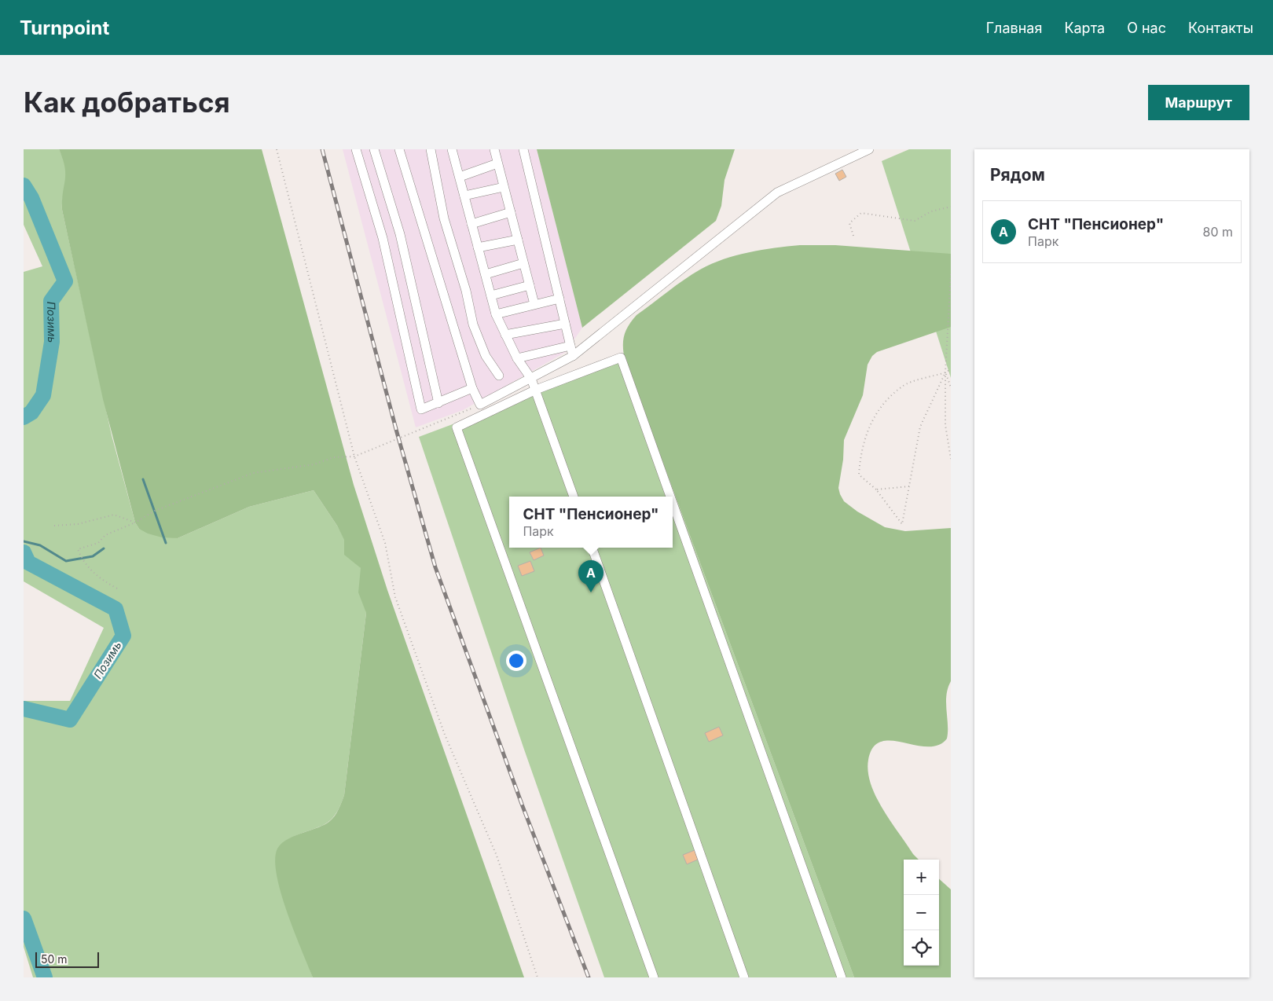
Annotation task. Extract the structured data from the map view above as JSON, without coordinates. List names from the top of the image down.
{
  "water": ["Позимь"],
  "scale_bar": "50 m",
  "page": {
    "header": "Turnpoint",
    "nav": [
      "Главная",
      "Карта",
      "О нас",
      "Контакты"
    ],
    "buttons": "Маршрут",
    "title": "Как добраться",
    "heading": "Рядом",
    "list": [
      {
        "mark": "A",
        "name": "СНТ \"Пенсионер\"",
        "note": "Парк",
        "value": "80 m"
      }
    ],
    "popup": ["СНТ \"Пенсионер\"", "Парк"],
    "pins": "A",
    "map_buttons": ["+", "−"],
    "scale": "50 m"
  }
}
